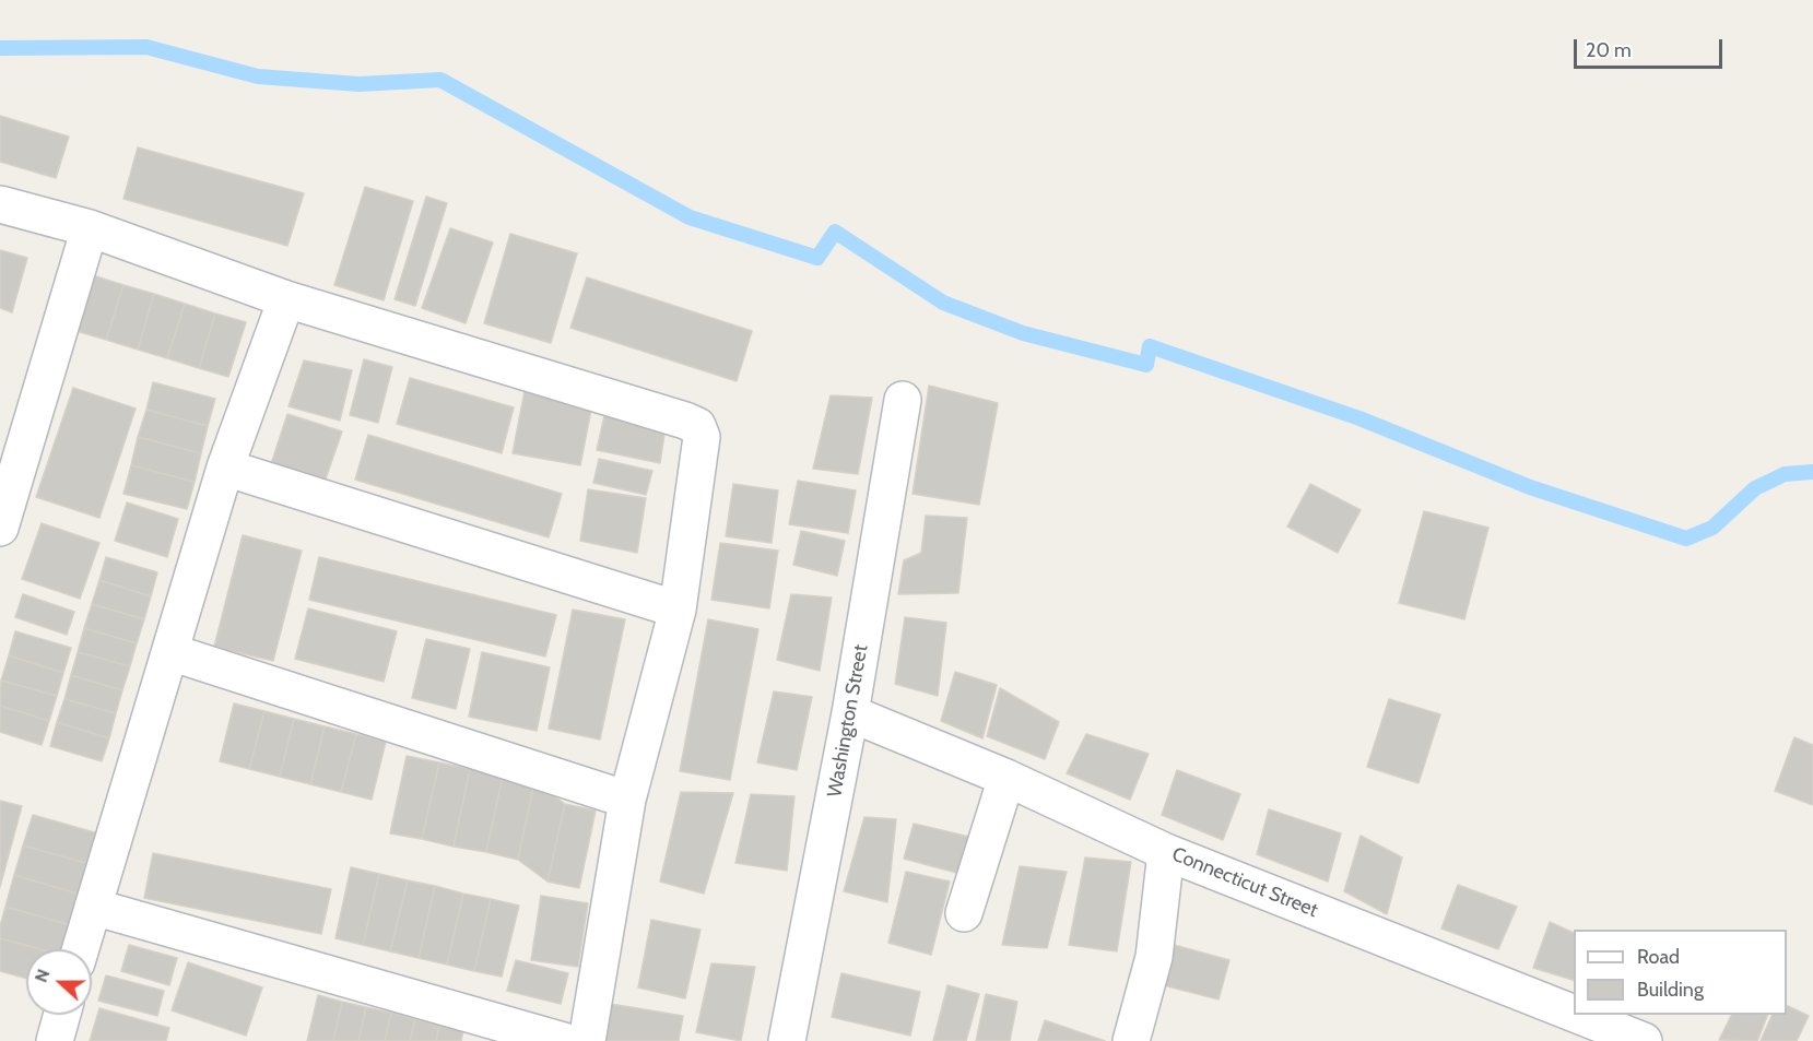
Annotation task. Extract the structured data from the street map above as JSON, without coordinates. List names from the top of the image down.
{
  "streets": {
    "street": ["Washington Street", "Connecticut Street"]
  },
  "crossings": [
    ["Washington Street", "Connecticut Street"]
  ],
  "legend": ["Road", "Building"],
  "scale_bar": "20 m",
  "north": "left"
}
